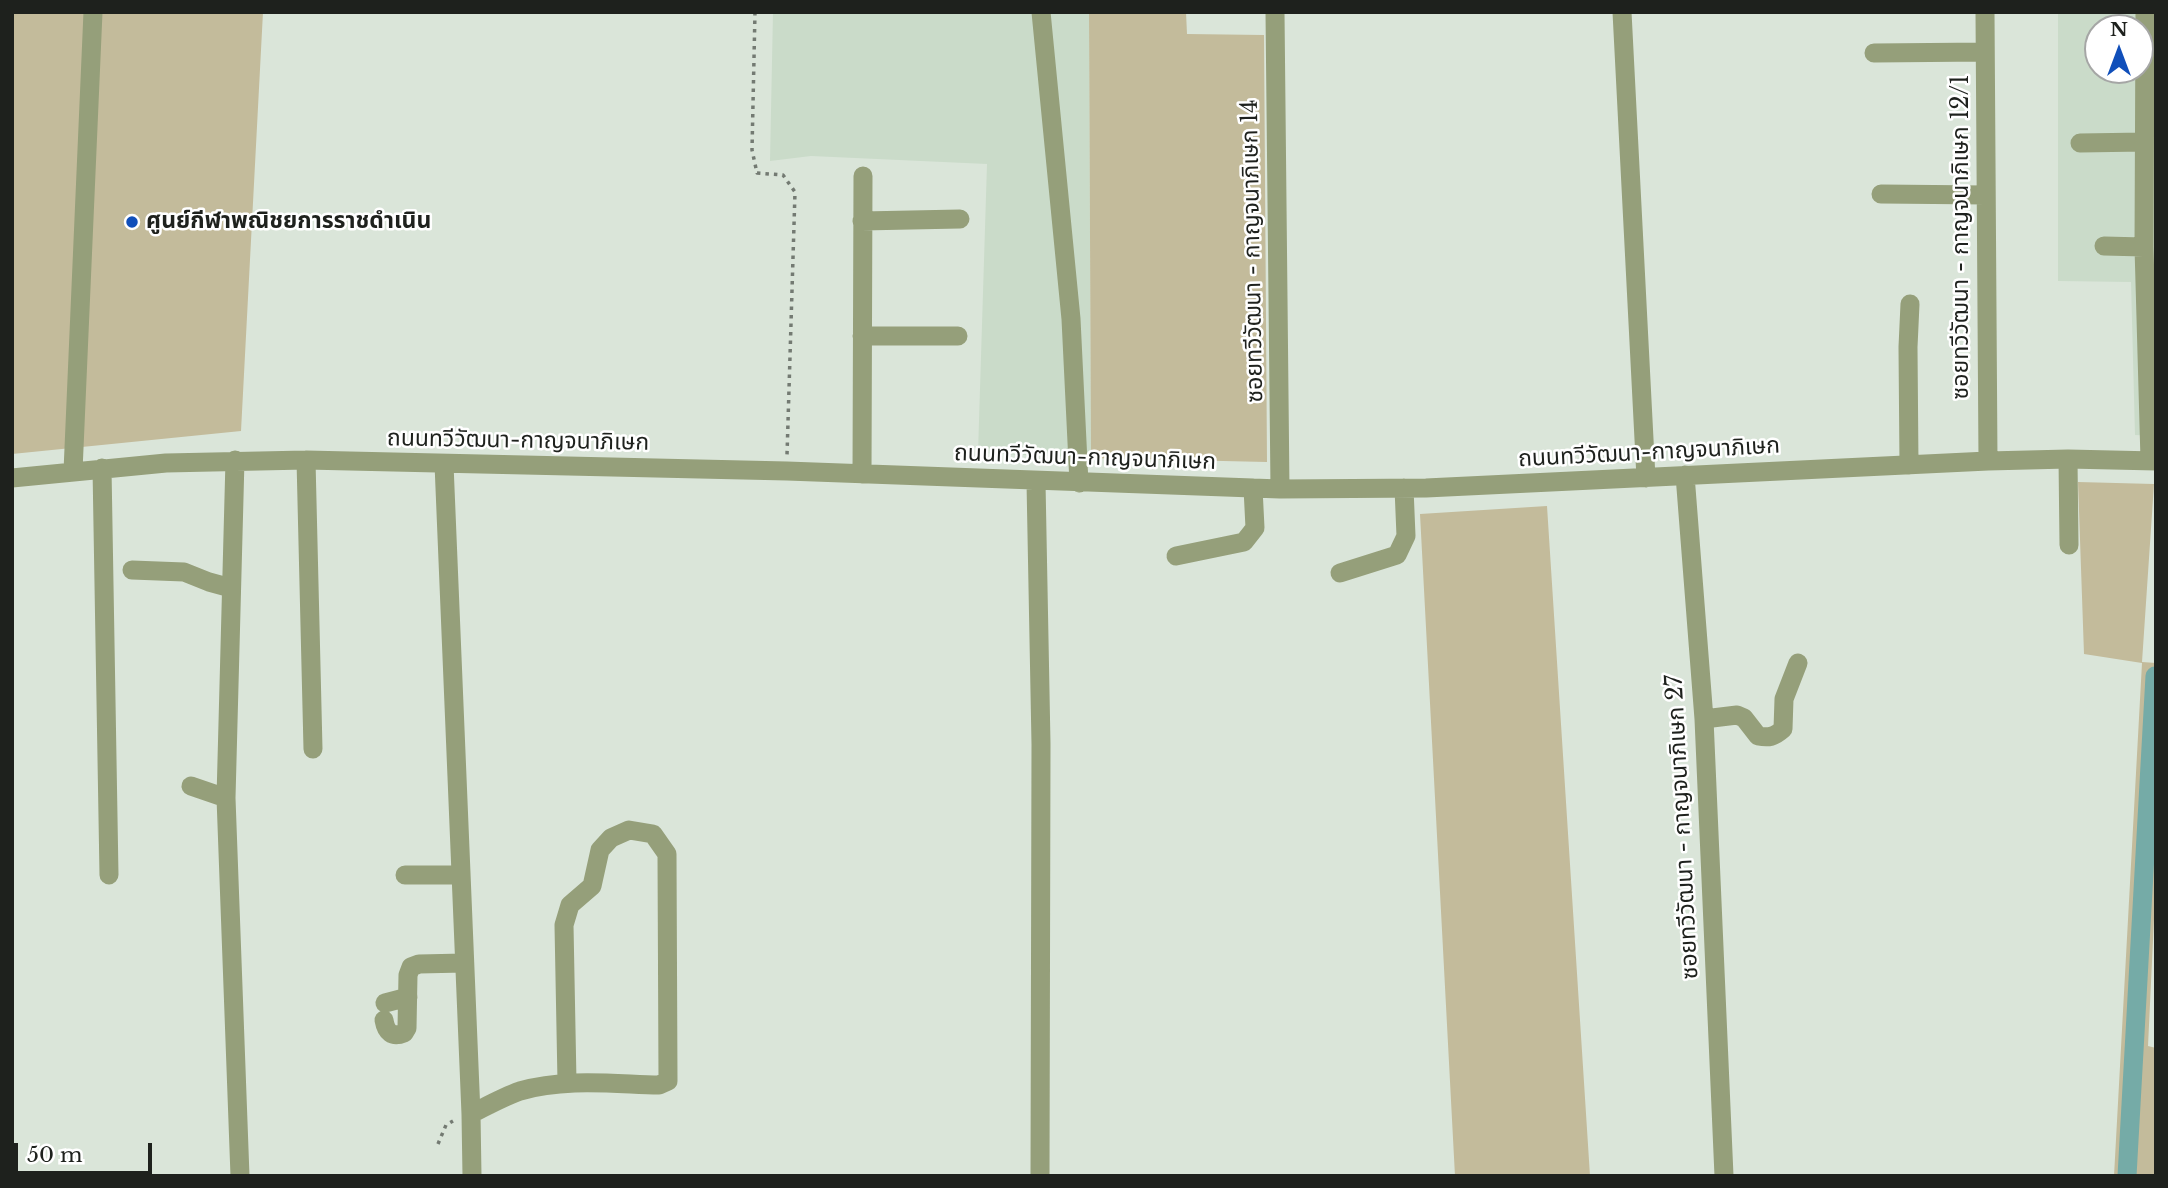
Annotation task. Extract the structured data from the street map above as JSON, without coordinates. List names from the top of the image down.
{
  "streets": {
    "street": [
      "ซอยทวีวัฒนา - กาญจนาภิเษก 12/1",
      "ซอยทวีวัฒนา - กาญจนาภิเษก 14",
      "ถนนทวีวัฒนา-กาญจนาภิเษก",
      "ซอยทวีวัฒนา - กาญจนาภิเษก 27"
    ]
  },
  "crossings": [
    ["ซอยทวีวัฒนา - กาญจนาภิเษก 12/1", "ถนนทวีวัฒนา-กาญจนาภิเษก"],
    ["ซอยทวีวัฒนา - กาญจนาภิเษก 14", "ถนนทวีวัฒนา-กาญจนาภิเษก"],
    ["ถนนทวีวัฒนา-กาญจนาภิเษก", "ซอยทวีวัฒนา - กาญจนาภิเษก 27"]
  ],
  "places": ["ศูนย์กีฬาพณิชยการราชดำเนิน"],
  "scale_bar": "50 m",
  "north": "top"
}
